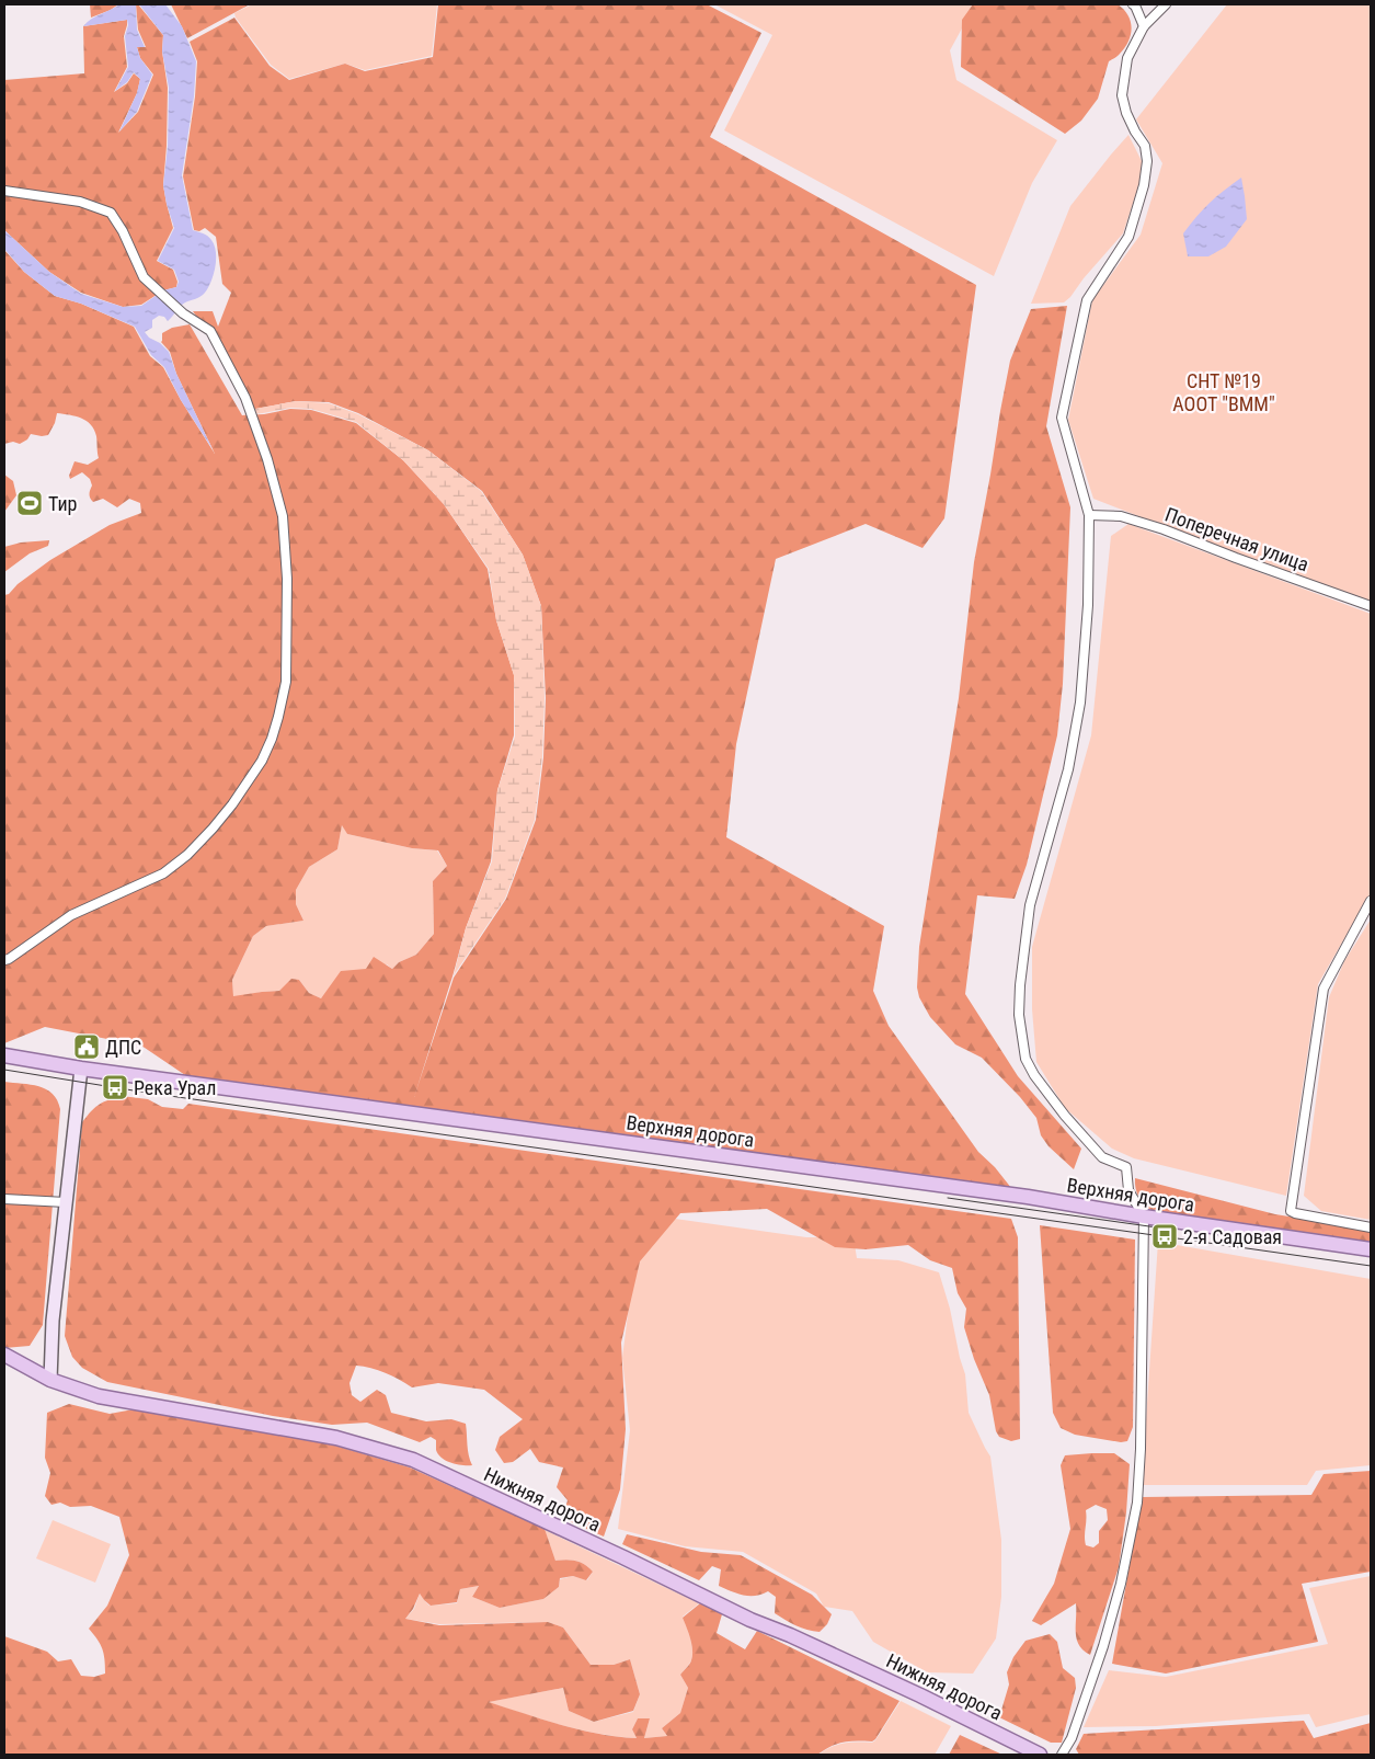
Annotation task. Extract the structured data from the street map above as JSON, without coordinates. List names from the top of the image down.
{
  "streets": {
    "main road": ["Верхняя дорога", "Нижняя дорога"],
    "street": ["Поперечная улица"]
  },
  "parks": ["СНТ №19 АООТ \"ВММ\""],
  "places": {
    "sports": ["Тир"],
    "public building": ["ДПС"],
    "bus stop": ["Река Урал", "2-я Садовая"]
  }
}
